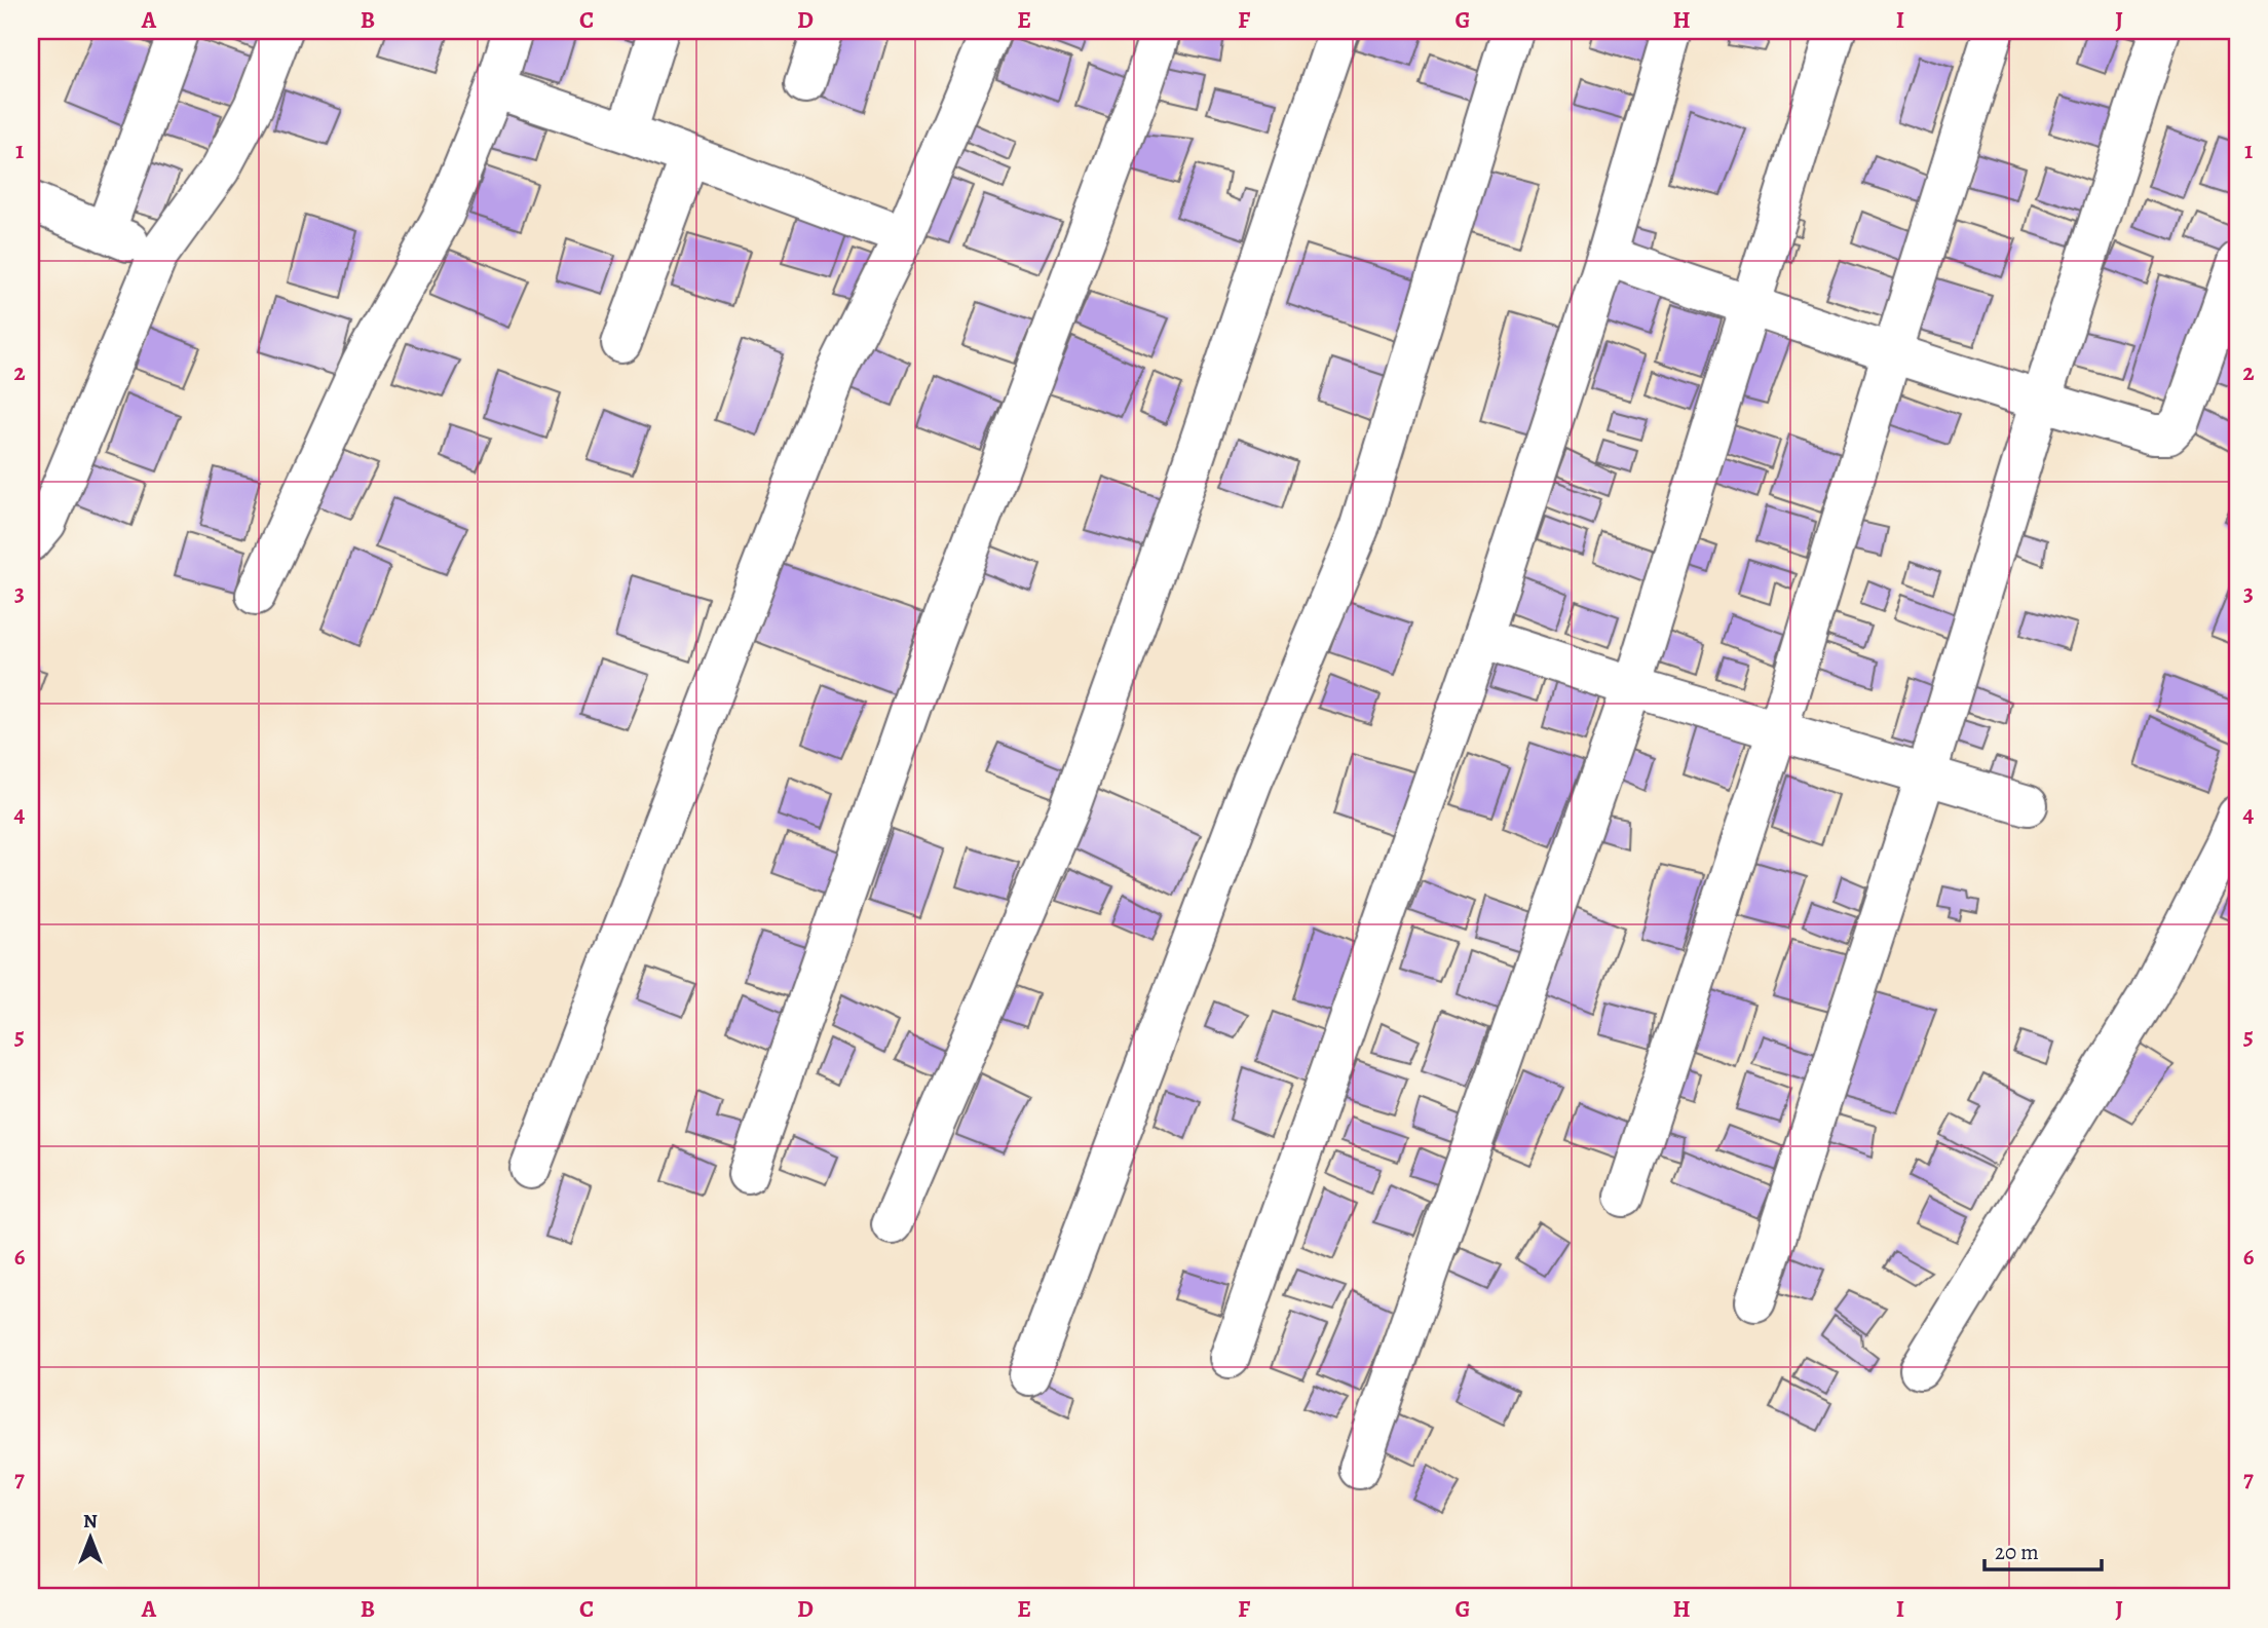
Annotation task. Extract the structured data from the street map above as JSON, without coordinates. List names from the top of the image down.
{
  "scale_bar": "20 m",
  "north": "top",
  "grid": {
    "columns": [
      "A",
      "B",
      "C",
      "D",
      "E",
      "F",
      "G",
      "H",
      "I",
      "J"
    ],
    "rows": [
      "1",
      "2",
      "3",
      "4",
      "5",
      "6",
      "7"
    ]
  }
}
